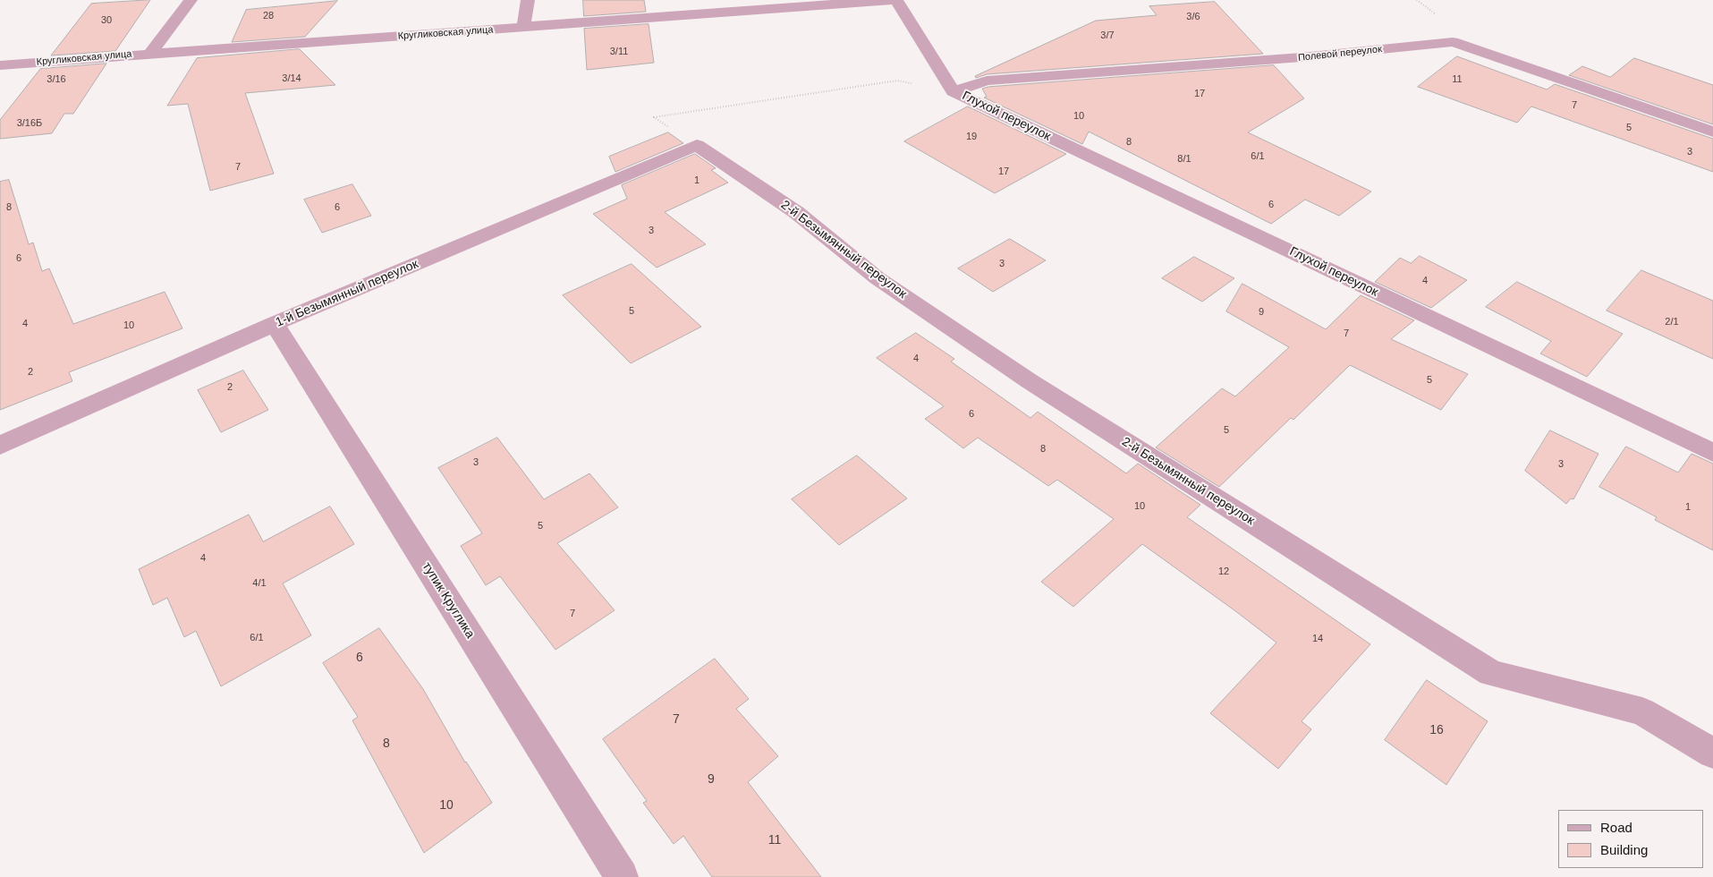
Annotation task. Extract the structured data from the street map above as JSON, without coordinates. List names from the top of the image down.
{
  "streets": {
    "street": [
      "Кругликовская улица",
      "Полевой переулок",
      "Глухой переулок",
      "2-й Безымянный переулок",
      "1-й Безымянный переулок",
      "тупик Круглика"
    ]
  },
  "crossings": [
    ["Полевой переулок", "Глухой переулок"],
    ["2-й Безымянный переулок", "1-й Безымянный переулок"],
    ["1-й Безымянный переулок", "тупик Круглика"]
  ],
  "house_numbers": [
    "28",
    "3/6",
    "30",
    "3/7",
    "3/11",
    "3/14",
    "3/16",
    "11",
    "17",
    "7",
    "10",
    "3/16Б",
    "5",
    "19",
    "8",
    "3",
    "6/1",
    "8/1",
    "7",
    "17",
    "1",
    "6",
    "8",
    "6",
    "3",
    "6",
    "3",
    "4",
    "5",
    "9",
    "2/1",
    "4",
    "10",
    "7",
    "4",
    "2",
    "5",
    "2",
    "6",
    "5",
    "8",
    "3",
    "3",
    "10",
    "1",
    "5",
    "4",
    "12",
    "4/1",
    "7",
    "6/1",
    "14",
    "6",
    "7",
    "16",
    "8",
    "9",
    "10",
    "11"
  ],
  "legend": ["Road", "Building"]
}
